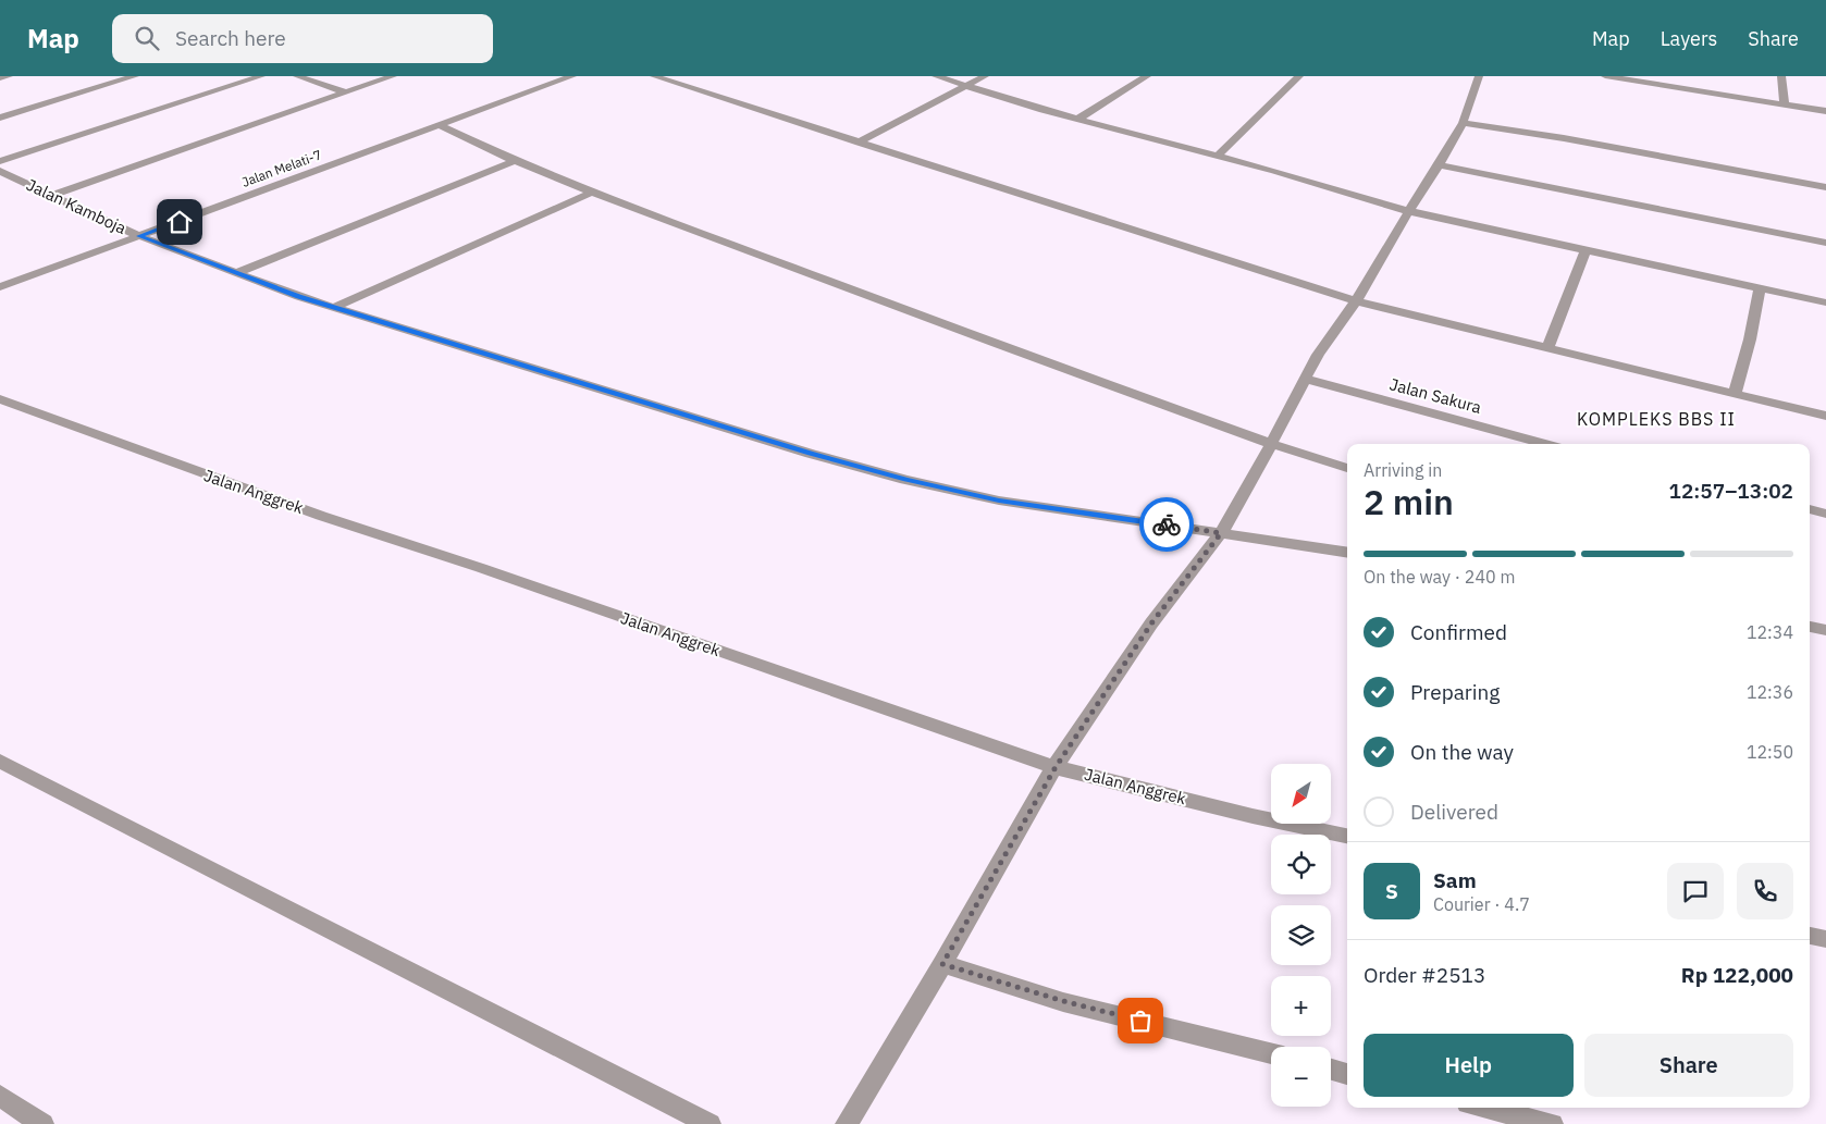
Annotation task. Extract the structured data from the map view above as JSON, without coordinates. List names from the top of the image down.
{
  "streets": {
    "street": [
      "Jalan Melati-7",
      "Jalan Kamboja",
      "Jalan Sakura",
      "Jalan Anggrek"
    ]
  },
  "crossings": [
    ["Jalan Melati-7", "Jalan Kamboja"]
  ],
  "districts": ["KOMPLEKS BBS II"],
  "north": "bottom left",
  "page": {
    "header": "Map",
    "search": "Search here",
    "nav": ["Map", "Layers", "Share"],
    "heading": ["2 min", "Arriving in", "12:57–13:02"],
    "panel": [
      "Sam",
      "Courier · 4.7",
      "Order #2513",
      "Rp 122,000"
    ],
    "bar": "On the way · 240 m",
    "list": [
      ["Confirmed", "12:34"],
      ["Preparing", "12:36"],
      ["On the way", "12:50"],
      "Delivered"
    ],
    "map_buttons": ["+", "−"],
    "round": "S",
    "buttons": ["Help", "Share"]
  }
}
